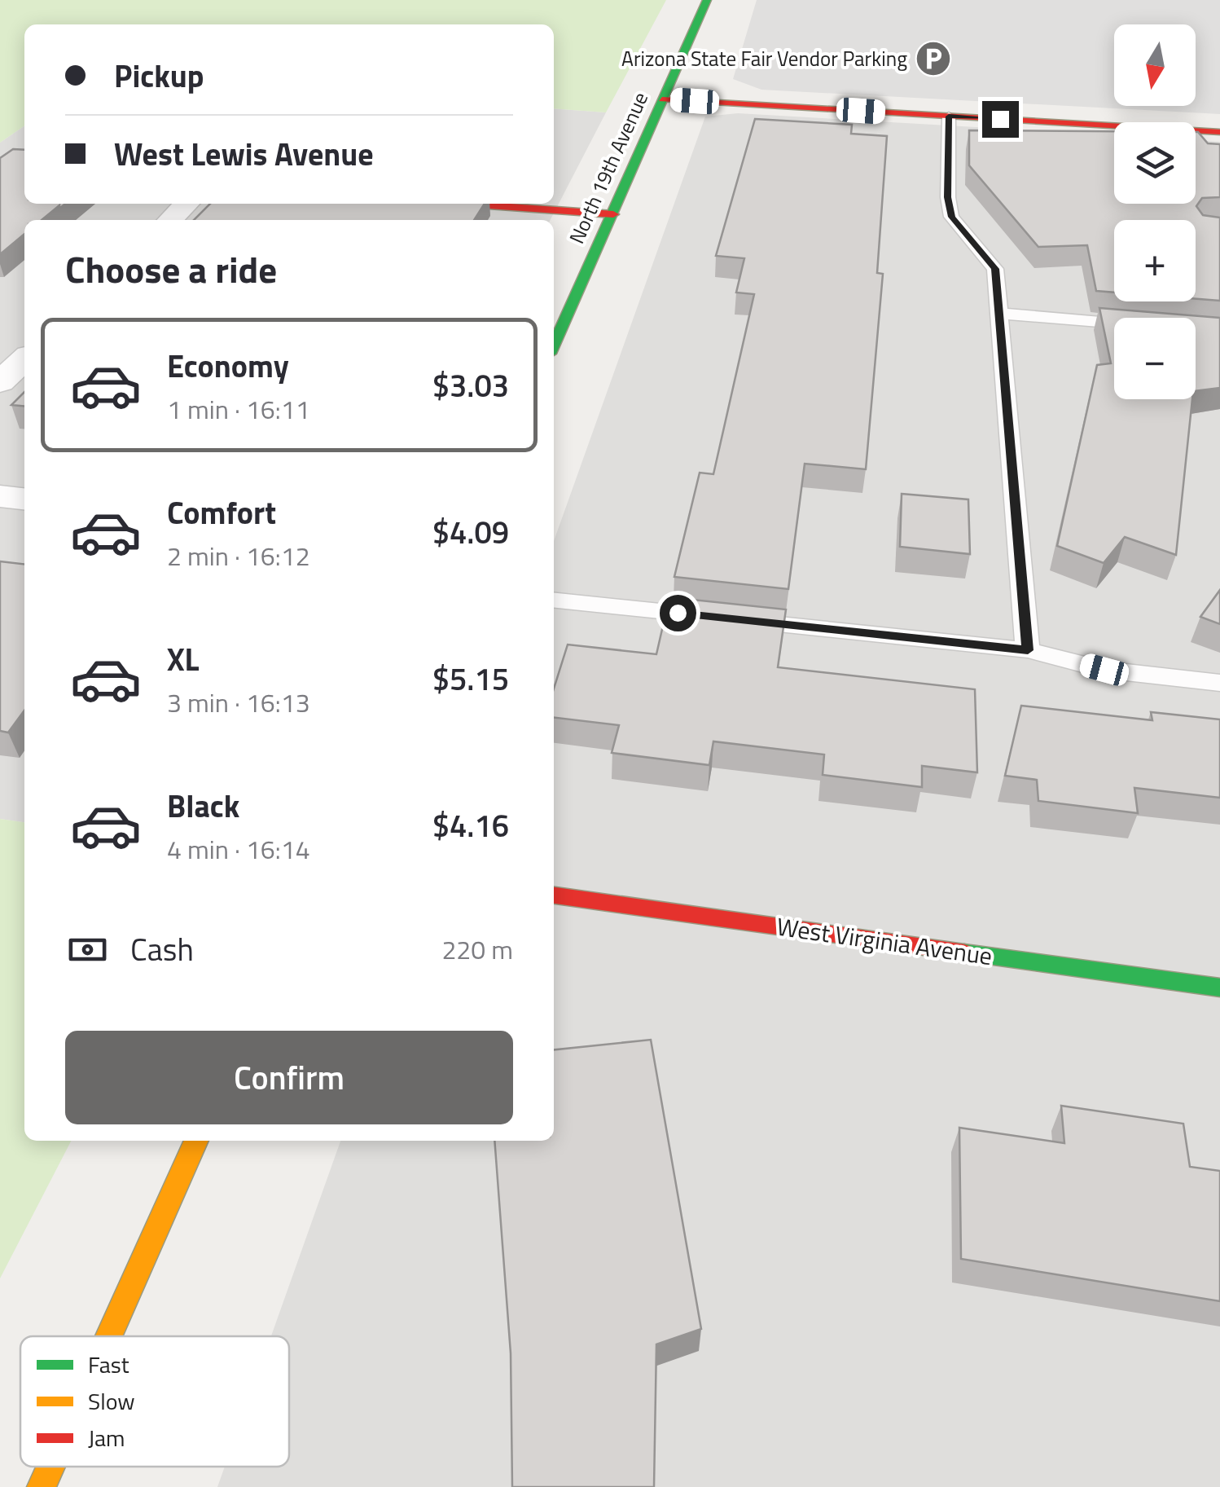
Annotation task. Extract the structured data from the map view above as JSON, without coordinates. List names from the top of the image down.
{
  "streets": {
    "main road": ["North 19th Avenue", "West Virginia Avenue"]
  },
  "places": {
    "parking": ["Arizona State Fair Vendor Parking"]
  },
  "legend": ["Fast", "Slow", "Jam"],
  "north": "bottom",
  "page": {
    "map_buttons": ["+", "−"],
    "banner": ["Pickup", "West Lewis Avenue"],
    "heading": "Choose a ride",
    "list": [
      {
        "name": "Economy",
        "note": "1 min · 16:11",
        "value": "$3.03"
      },
      {
        "name": "Comfort",
        "note": "2 min · 16:12",
        "value": "$4.09"
      },
      {
        "name": "XL",
        "note": "3 min · 16:13",
        "value": "$5.15"
      },
      {
        "name": "Black",
        "note": "4 min · 16:14",
        "value": "$4.16"
      }
    ],
    "pay": ["Cash", "220 m"],
    "buttons": "Confirm"
  }
}
